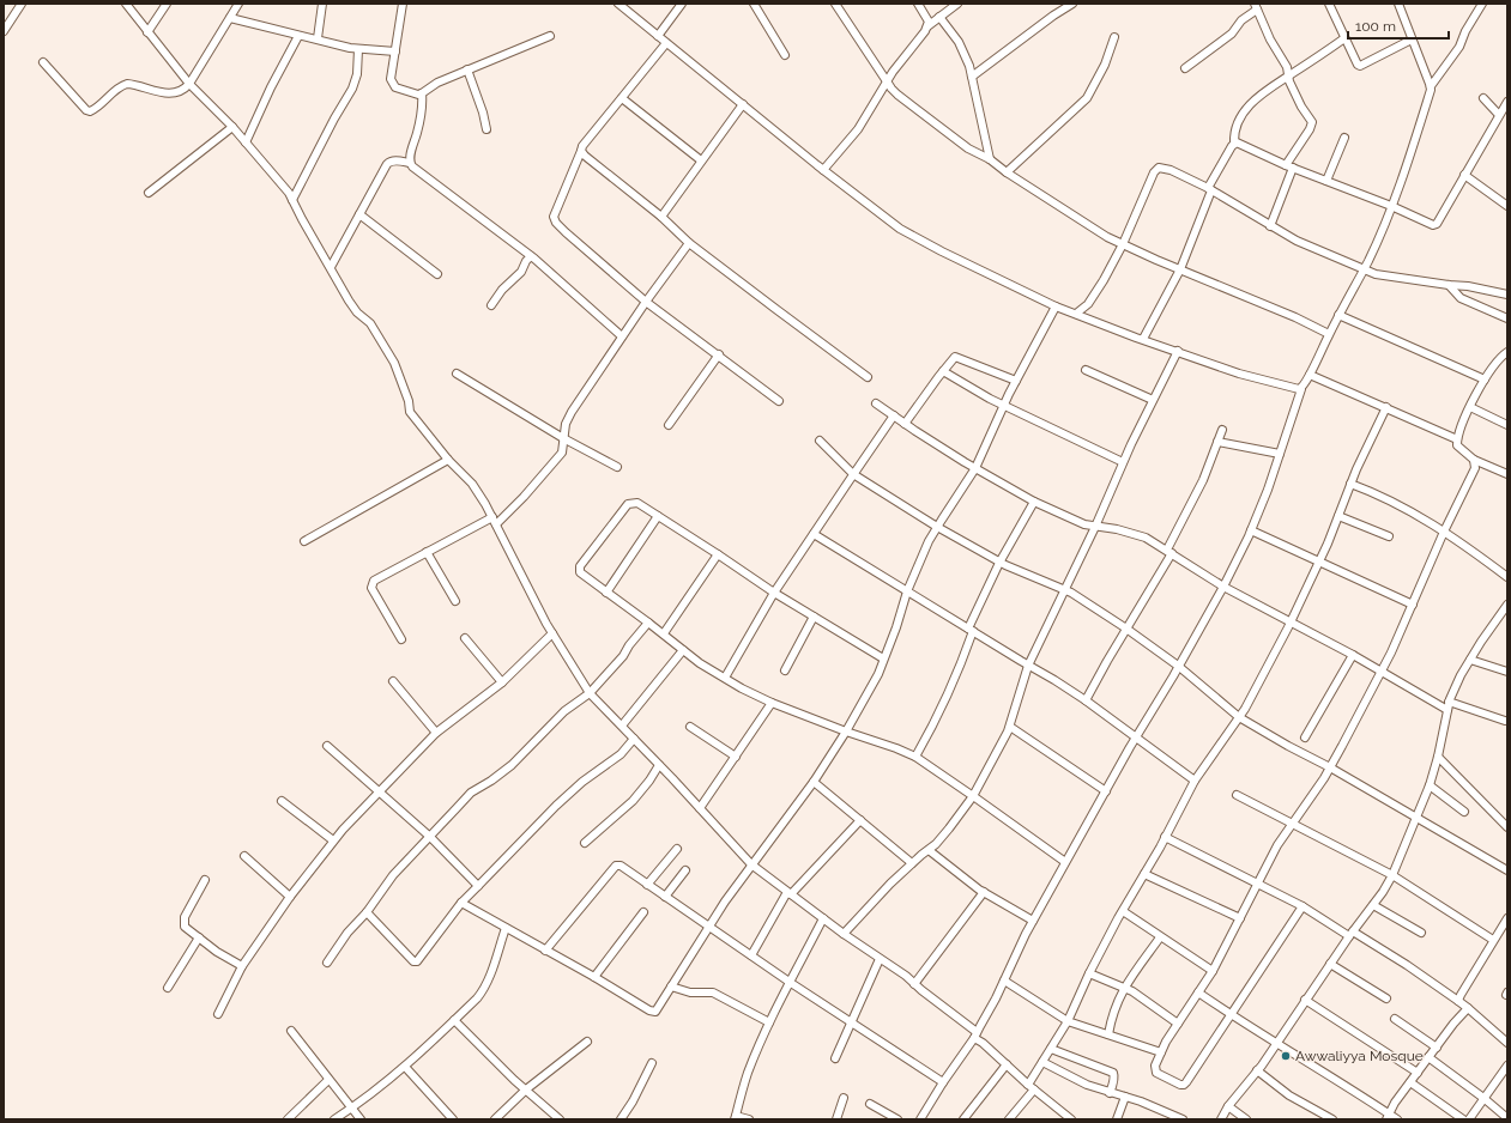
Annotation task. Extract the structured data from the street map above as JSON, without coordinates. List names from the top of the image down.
{
  "places": ["Awwaliyya Mosque"],
  "scale_bar": "100 m"
}
